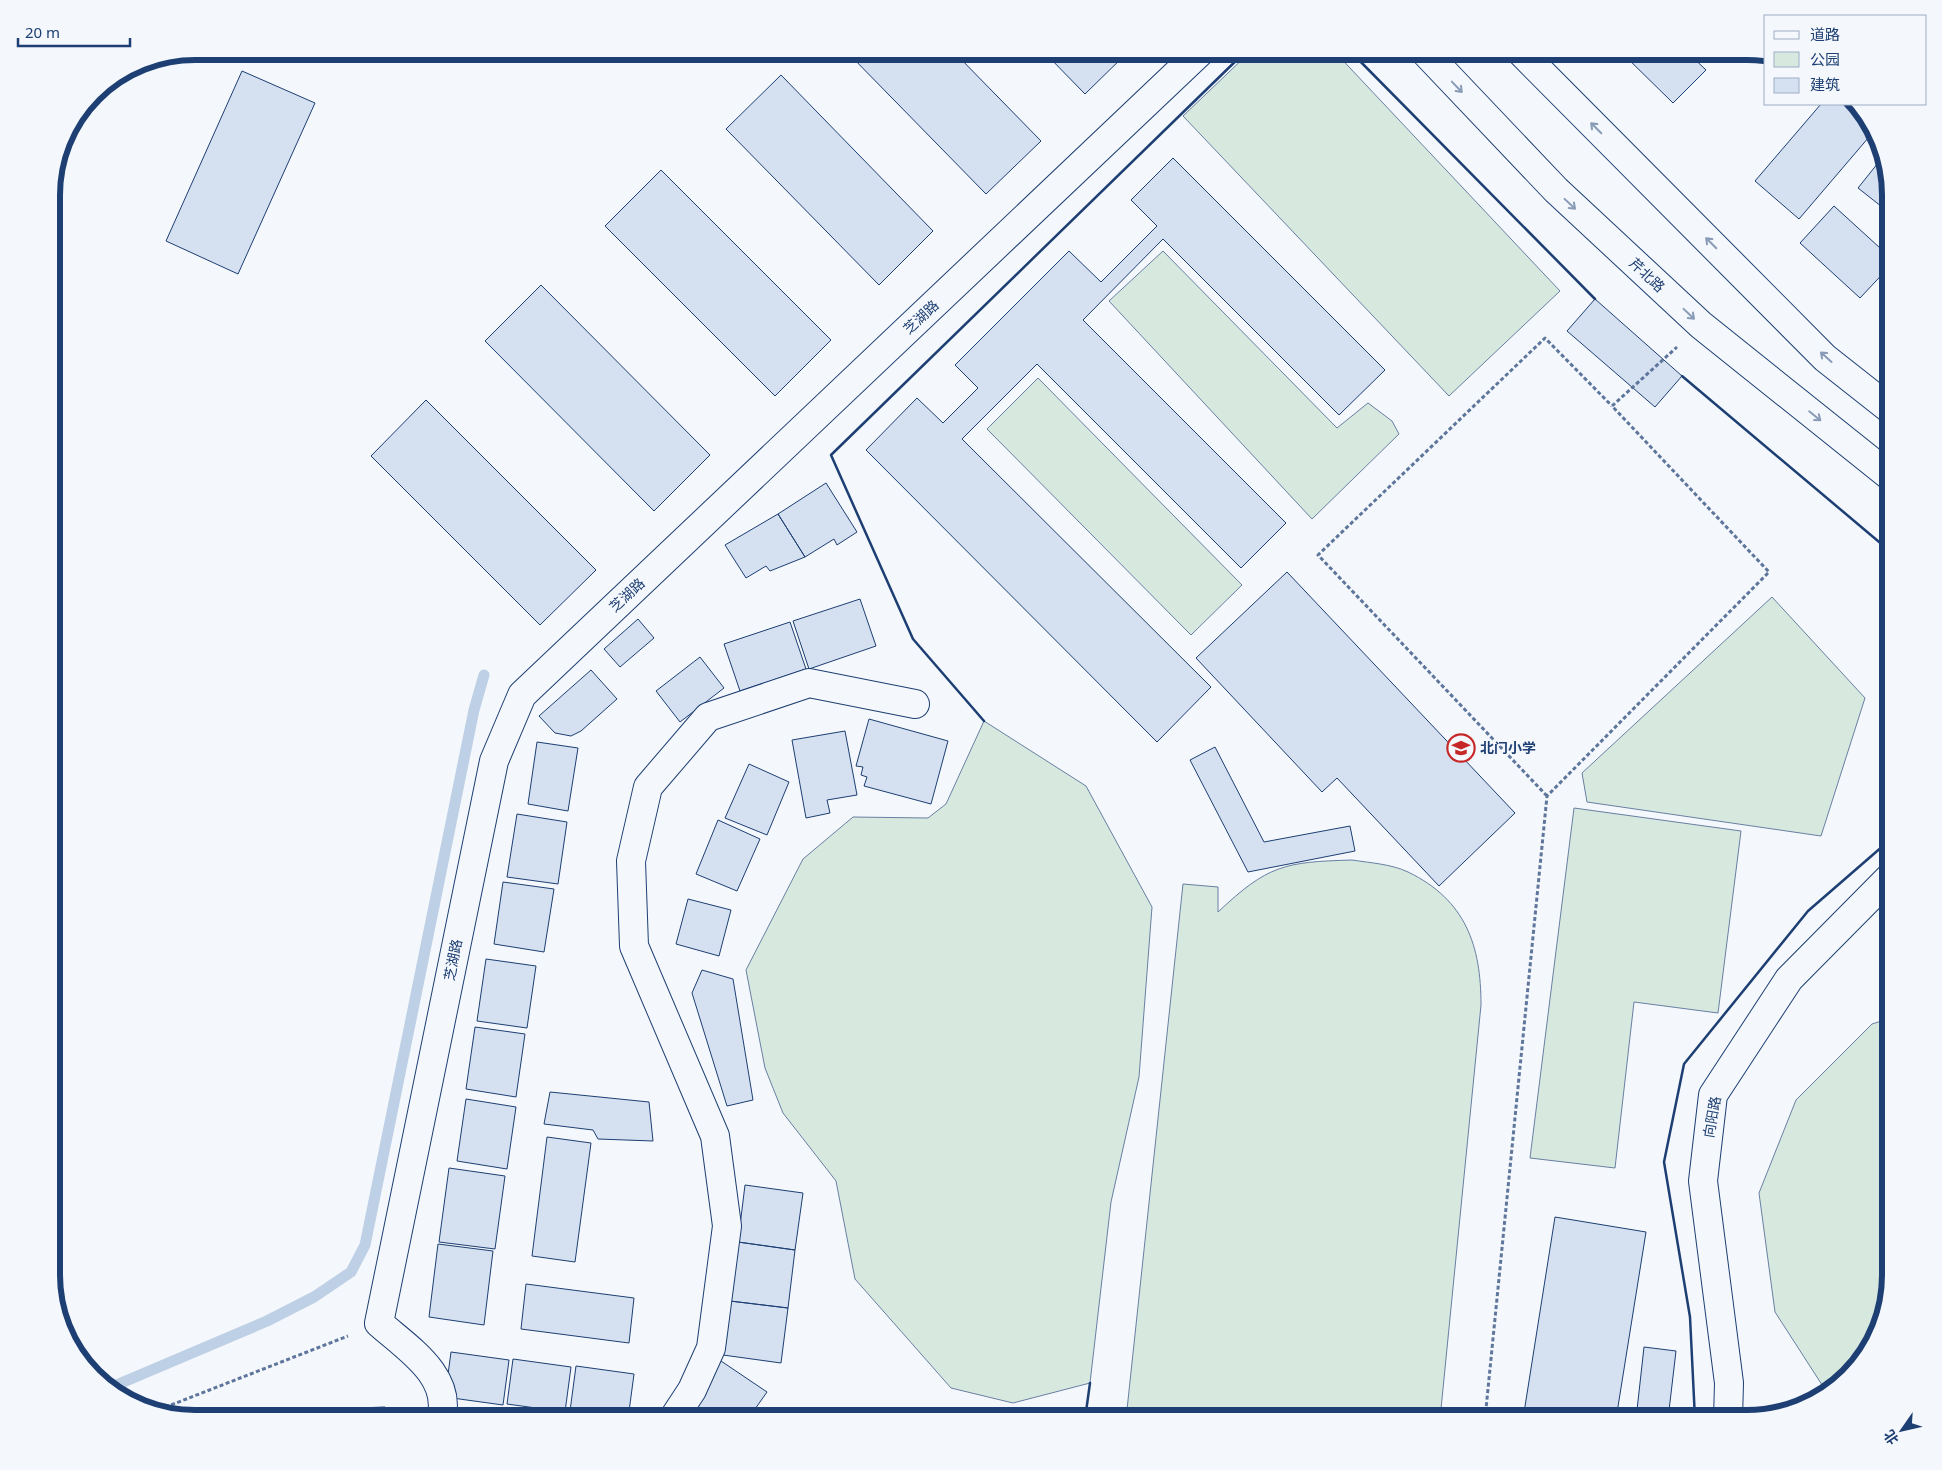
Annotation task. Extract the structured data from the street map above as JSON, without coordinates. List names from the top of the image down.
{
  "streets": {
    "street": ["芹北路", "芝湖路", "向阳路"]
  },
  "places": {
    "school or university": ["北门小学"]
  },
  "legend": ["道路", "公园", "建筑"],
  "scale_bar": "20 m",
  "north": "bottom left"
}
